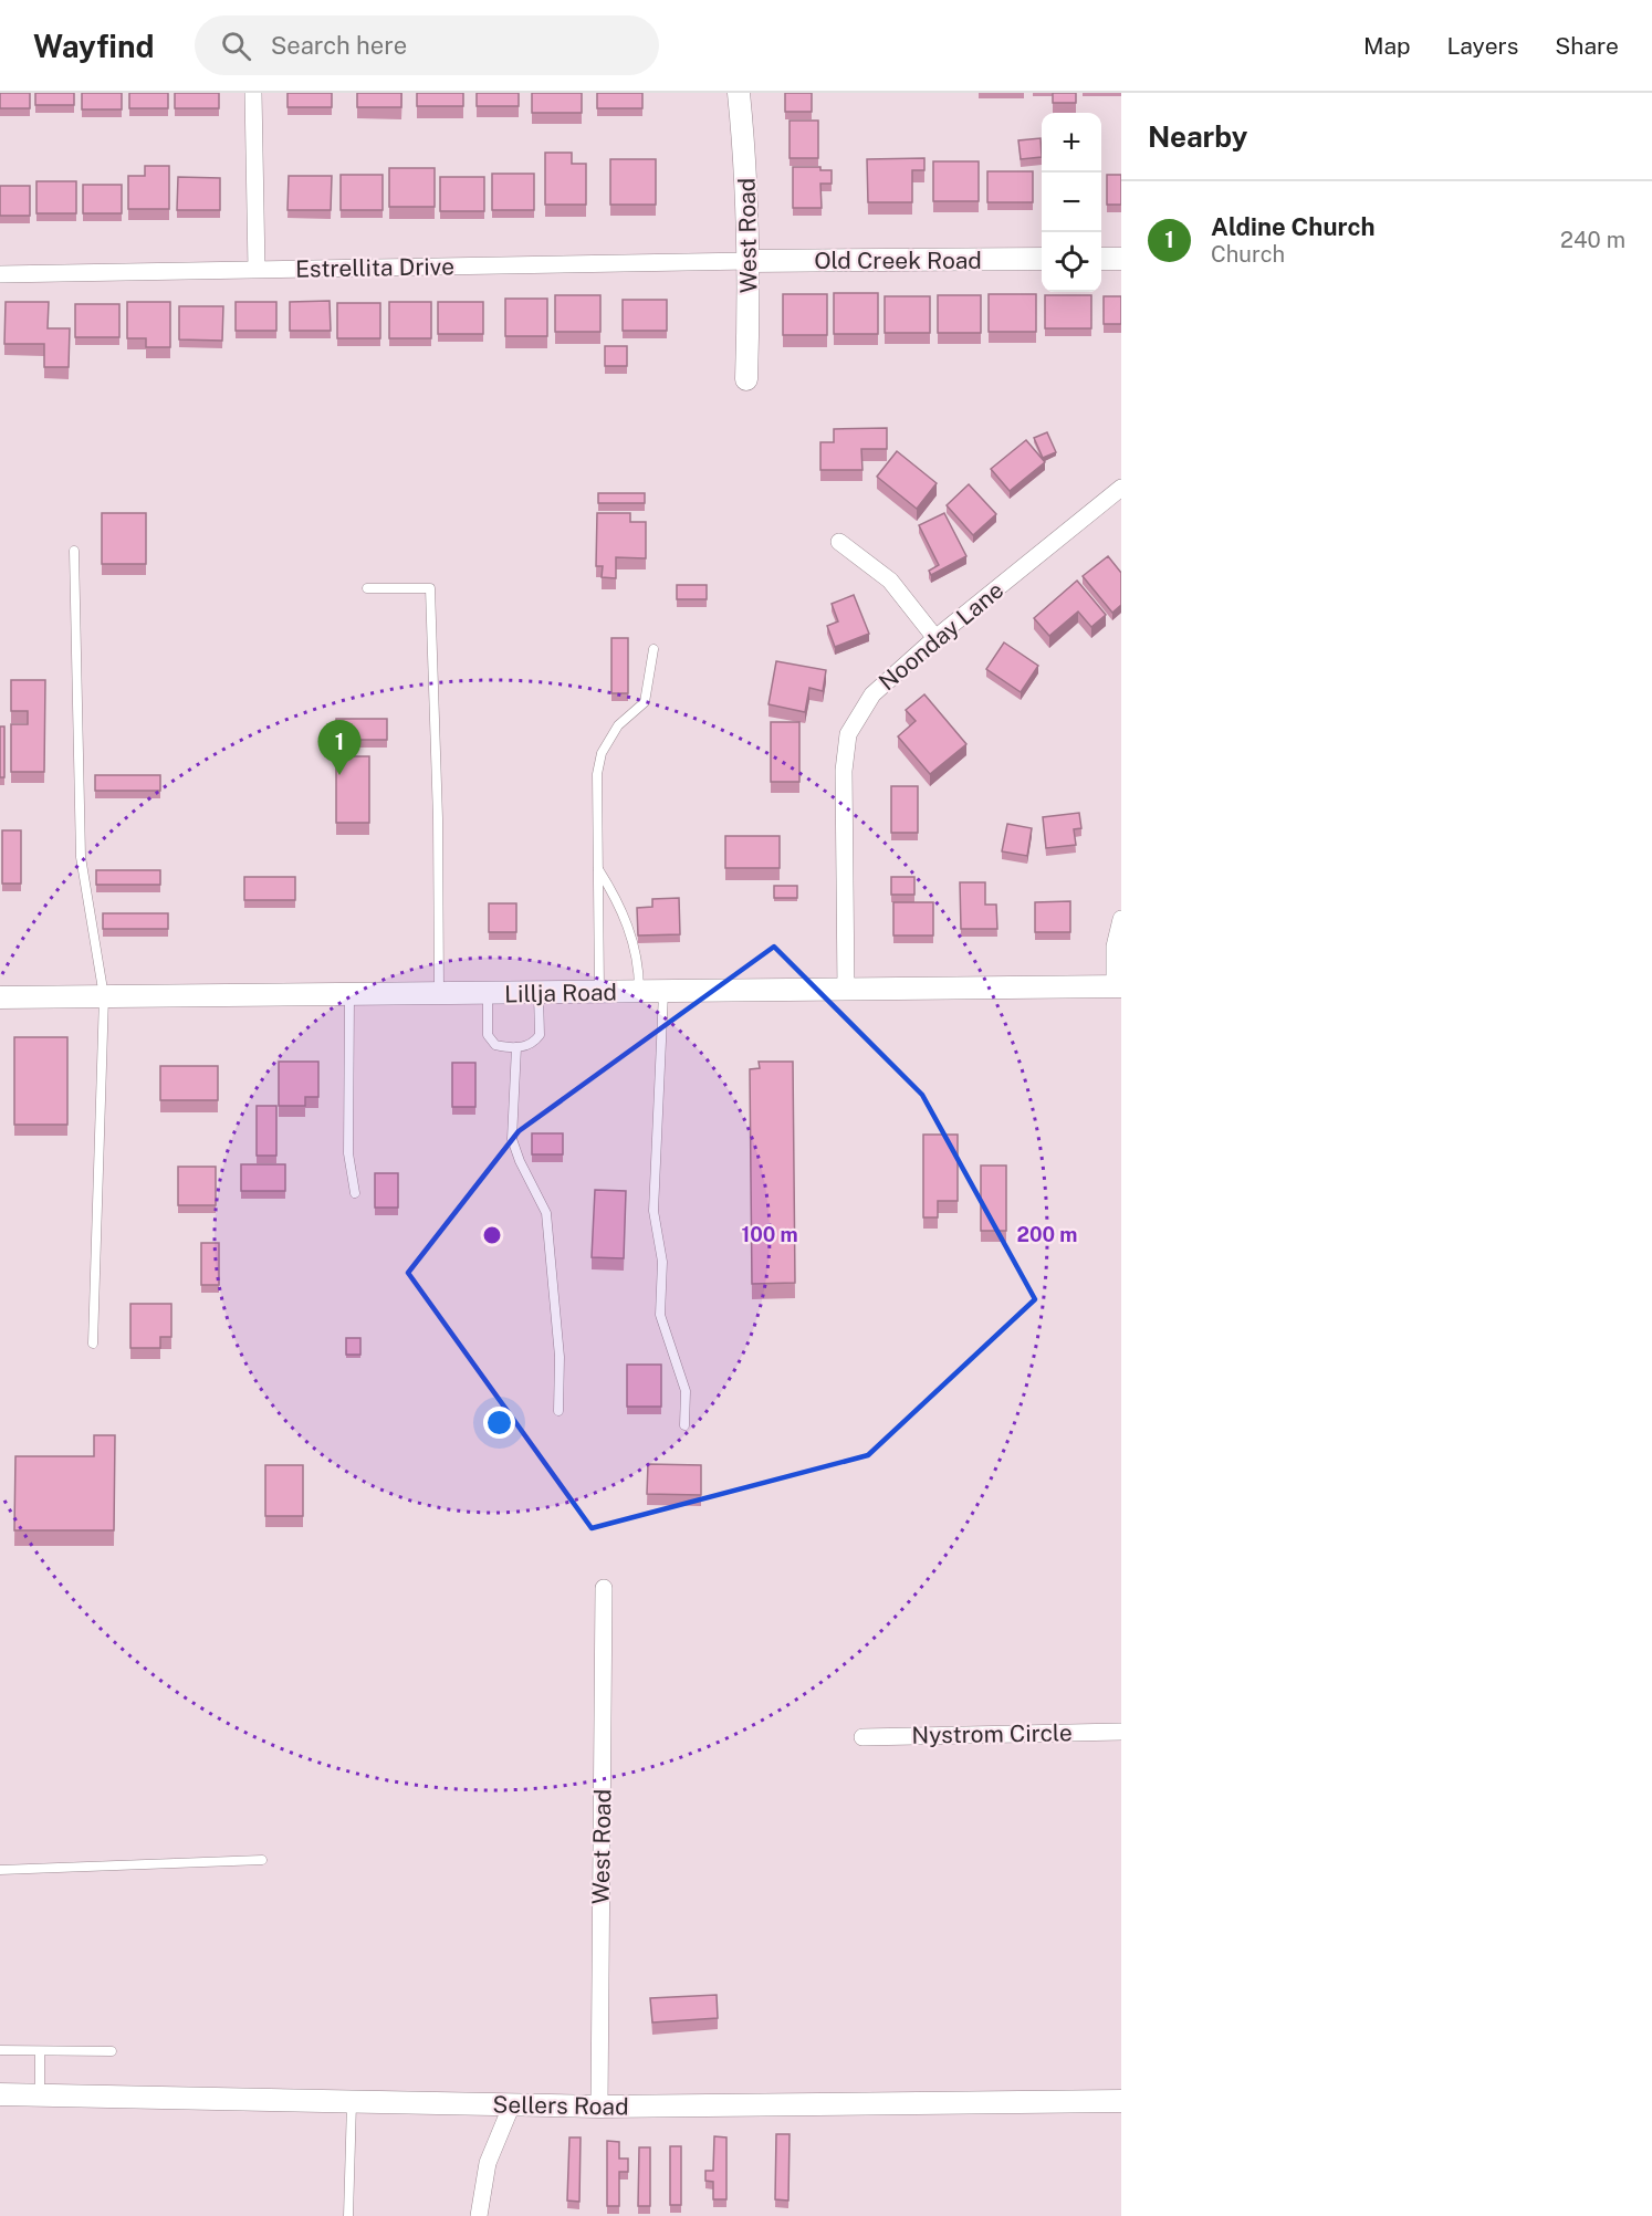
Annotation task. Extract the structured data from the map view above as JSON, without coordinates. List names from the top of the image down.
{
  "streets": {
    "street": [
      "West Road",
      "Old Creek Road",
      "Estrellita Drive",
      "Noonday Lane",
      "Lillja Road",
      "Nystrom Circle",
      "Sellers Road"
    ]
  },
  "crossings": [
    ["West Road", "Old Creek Road"],
    ["West Road", "Estrellita Drive"],
    ["West Road", "Sellers Road"],
    ["Old Creek Road", "Estrellita Drive"],
    ["Noonday Lane", "Lillja Road"]
  ],
  "page": {
    "header": "Wayfind",
    "search": "Search here",
    "nav": ["Map", "Layers", "Share"],
    "heading": "Nearby",
    "map_buttons": ["+", "−"],
    "list": [
      {
        "mark": "1",
        "name": "Aldine Church",
        "note": "Church",
        "value": "240 m"
      }
    ],
    "pins": "1"
  },
  "rings": ["100 m", "200 m"]
}
